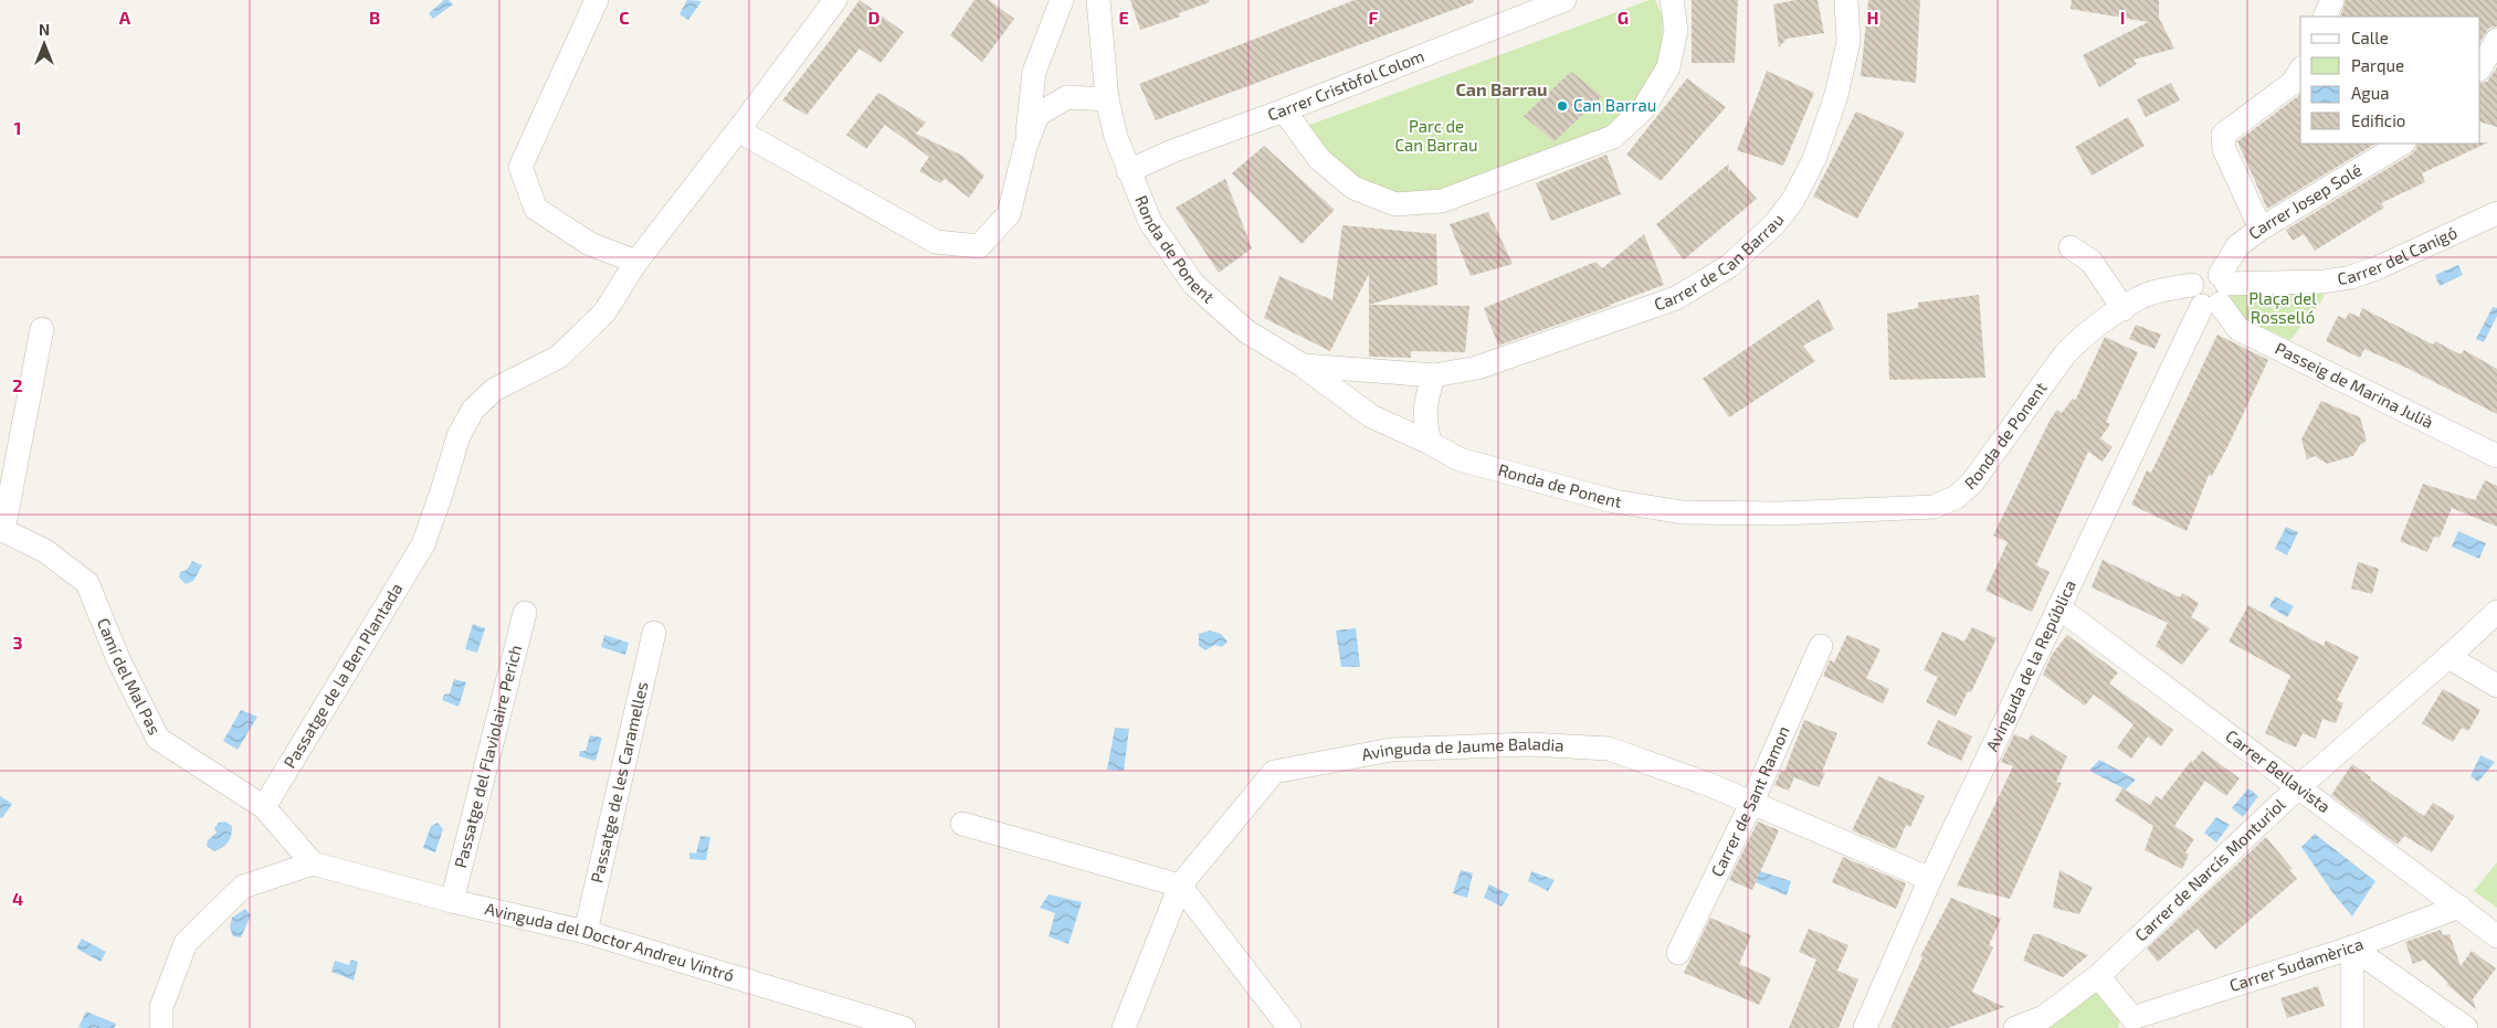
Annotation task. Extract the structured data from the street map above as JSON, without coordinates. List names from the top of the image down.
{
  "streets": {
    "street": [
      "Carrer Cristòfol Colom",
      "Carrer Josep Solé",
      "Ronda de Ponent",
      "Carrer del Canigó",
      "Carrer de Can Barrau",
      "Passeig de Marina Julià",
      "Avinguda de la República",
      "Camí del Mal Pas",
      "Passatge de la Ben Plantada",
      "Avinguda de Jaume Baladia",
      "Passatge del Flaviolaire Perich",
      "Carrer Bellavista",
      "Passatge de les Caramelles",
      "Carrer de Sant Ramon",
      "Carrer de Narcís Monturiol",
      "Avinguda del Doctor Andreu Vintró",
      "Carrer Sudamèrica"
    ]
  },
  "crossings": [
    ["Carrer Cristòfol Colom", "Ronda de Ponent"],
    ["Carrer Josep Solé", "Ronda de Ponent"],
    ["Carrer Josep Solé", "Carrer del Canigó"],
    ["Carrer Josep Solé", "Passeig de Marina Julià"],
    ["Carrer Josep Solé", "Avinguda de la República"],
    ["Ronda de Ponent", "Carrer del Canigó"],
    ["Ronda de Ponent", "Carrer de Can Barrau"],
    ["Ronda de Ponent", "Passeig de Marina Julià"],
    ["Ronda de Ponent", "Avinguda de la República"],
    ["Carrer del Canigó", "Passeig de Marina Julià"],
    ["Carrer del Canigó", "Avinguda de la República"],
    ["Passeig de Marina Julià", "Avinguda de la República"],
    ["Avinguda de la República", "Avinguda de Jaume Baladia"],
    ["Avinguda de la República", "Carrer Bellavista"],
    ["Camí del Mal Pas", "Passatge de la Ben Plantada"],
    ["Camí del Mal Pas", "Avinguda del Doctor Andreu Vintró"],
    ["Avinguda de Jaume Baladia", "Carrer de Sant Ramon"],
    ["Passatge del Flaviolaire Perich", "Avinguda del Doctor Andreu Vintró"],
    ["Carrer Bellavista", "Carrer de Narcís Monturiol"],
    ["Carrer Bellavista", "Carrer Sudamèrica"],
    ["Passatge de les Caramelles", "Avinguda del Doctor Andreu Vintró"]
  ],
  "districts": ["Can Barrau"],
  "parks": ["Parc de Can Barrau", "Plaça del Rosselló"],
  "places": ["Can Barrau"],
  "legend": [
    "Calle",
    "Parque",
    "Agua",
    "Edificio"
  ],
  "north": "top",
  "grid": {
    "columns": [
      "A",
      "B",
      "C",
      "D",
      "E",
      "F",
      "G",
      "H",
      "I"
    ],
    "rows": [
      "1",
      "2",
      "3",
      "4"
    ]
  }
}
